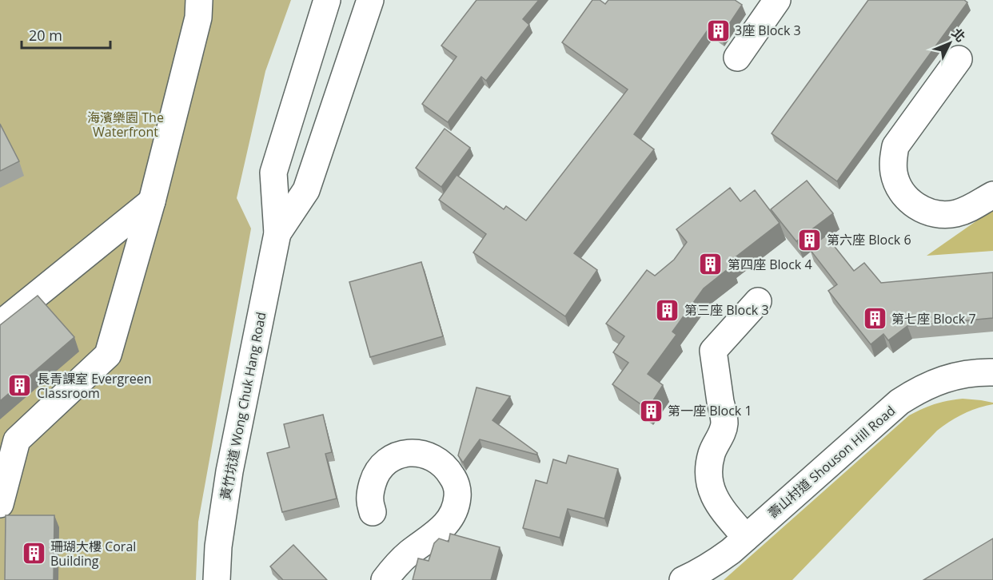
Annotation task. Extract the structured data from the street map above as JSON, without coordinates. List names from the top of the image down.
{
  "streets": {
    "main road": ["黃竹坑道 Wong Chuk Hang Road", "壽山村道 Shouson Hill Road"]
  },
  "parks": ["海濱樂園 The Waterfront"],
  "places": {
    "building": [
      "3座 Block 3",
      "第六座 Block 6",
      "第四座 Block 4",
      "第三座 Block 3",
      "第七座 Block 7",
      "長青課室 Evergreen Classroom",
      "第一座 Block 1",
      "珊瑚大樓 Coral Building"
    ]
  },
  "scale_bar": "20 m",
  "north": "top right"
}
